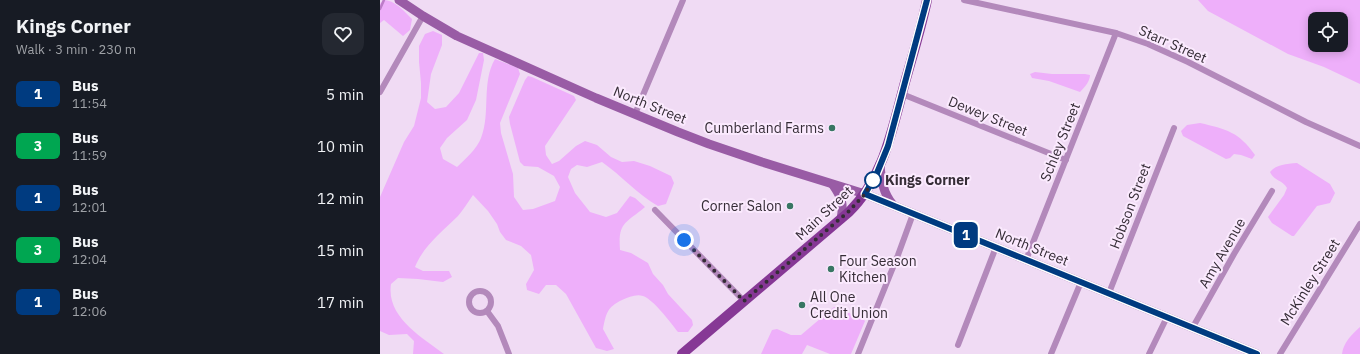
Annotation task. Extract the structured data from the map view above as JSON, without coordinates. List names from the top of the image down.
{
  "streets": {
    "main road": ["Main Street"],
    "street": [
      "Starr Street",
      "North Street",
      "Dewey Street",
      "Schley Street",
      "Hobson Street",
      "Amy Avenue",
      "McKinley Street"
    ]
  },
  "crossings": [
    ["Starr Street", "Schley Street"],
    ["North Street", "Schley Street"],
    ["North Street", "Hobson Street"],
    ["North Street", "Main Street"],
    ["North Street", "Amy Avenue"],
    ["Dewey Street", "Schley Street"],
    ["Dewey Street", "Main Street"]
  ],
  "places": [
    "Cumberland Farms",
    "Kings Corner",
    "Corner Salon",
    "Four Season Kitchen",
    "All One Credit Union"
  ],
  "lines": ["bus line 1"],
  "page": {
    "heading": ["Kings Corner", "Walk · 3 min · 230 m"],
    "on_map": "1",
    "list": [
      {
        "mark": "1",
        "name": "Bus",
        "note": "11:54",
        "value": "5 min"
      },
      {
        "mark": "3",
        "name": "Bus",
        "note": "11:59",
        "value": "10 min"
      },
      {
        "mark": "1",
        "name": "Bus",
        "note": "12:01",
        "value": "12 min"
      },
      {
        "mark": "3",
        "name": "Bus",
        "note": "12:04",
        "value": "15 min"
      },
      {
        "mark": "1",
        "name": "Bus",
        "note": "12:06",
        "value": "17 min"
      }
    ]
  }
}
